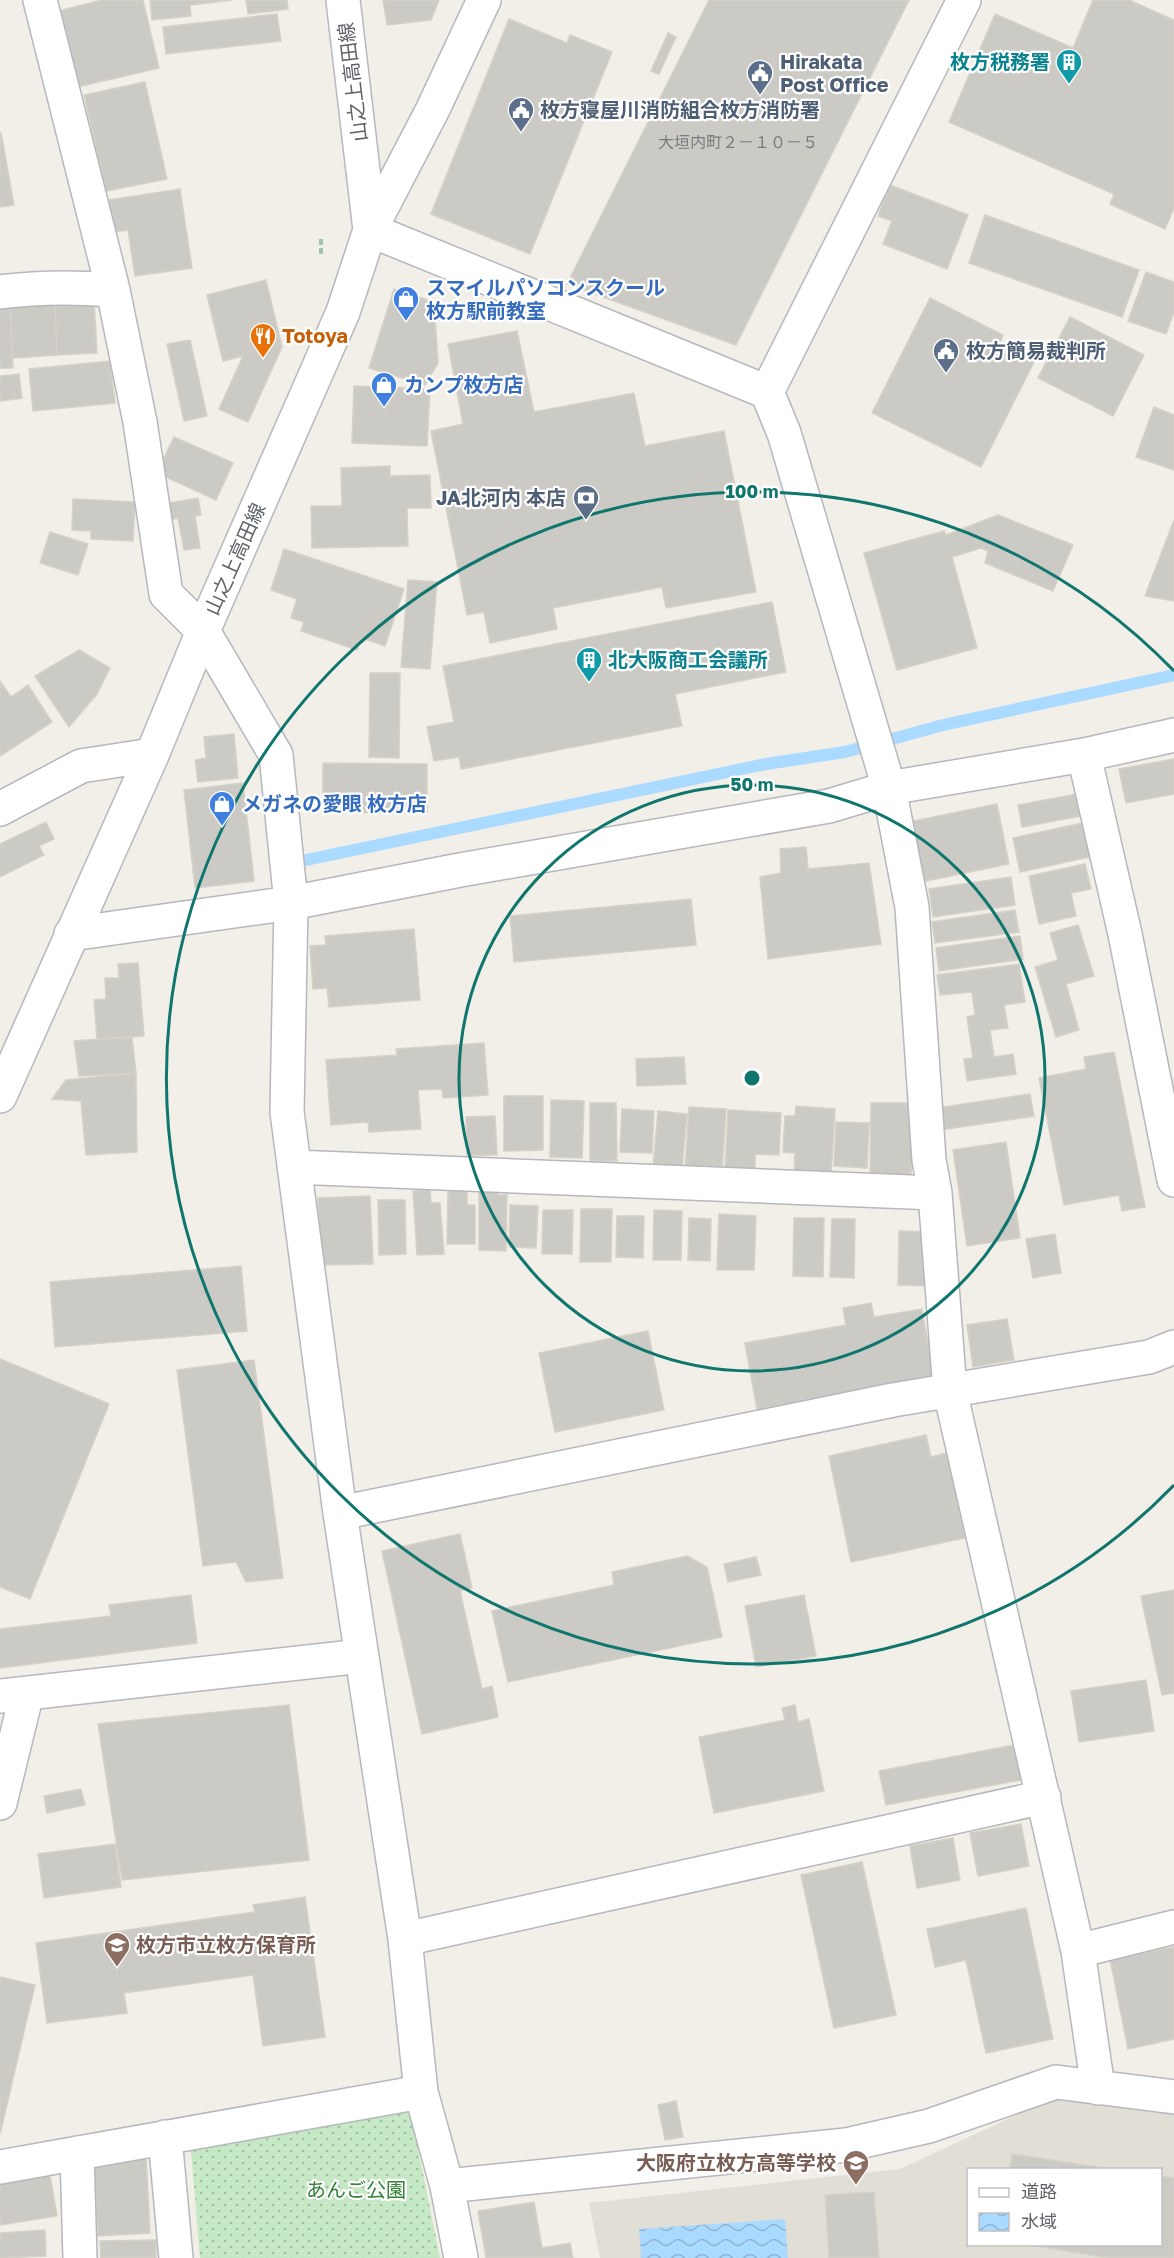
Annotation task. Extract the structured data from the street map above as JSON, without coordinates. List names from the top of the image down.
{
  "streets": {
    "street": ["山之上高田線"]
  },
  "parks": ["あんご公園"],
  "places": {
    "building": ["枚方税務署", "北大阪商工会議所"],
    "public building": ["Hirakata Post Office", "枚方寝屋川消防組合枚方消防署", "枚方簡易裁判所"],
    "shop": ["スマイルパソコンスクール 枚方駅前教室", "カンプ枚方店", "メガネの愛眼 枚方店"],
    "restaurant": ["Totoya"],
    "bank": ["JA北河内 本店"],
    "school or university": ["枚方市立枚方保育所", "大阪府立枚方高等学校"]
  },
  "house_numbers": ["大垣内町２－１０－５"],
  "legend": ["道路", "水域"],
  "rings": ["100 m", "50 m"]
}
